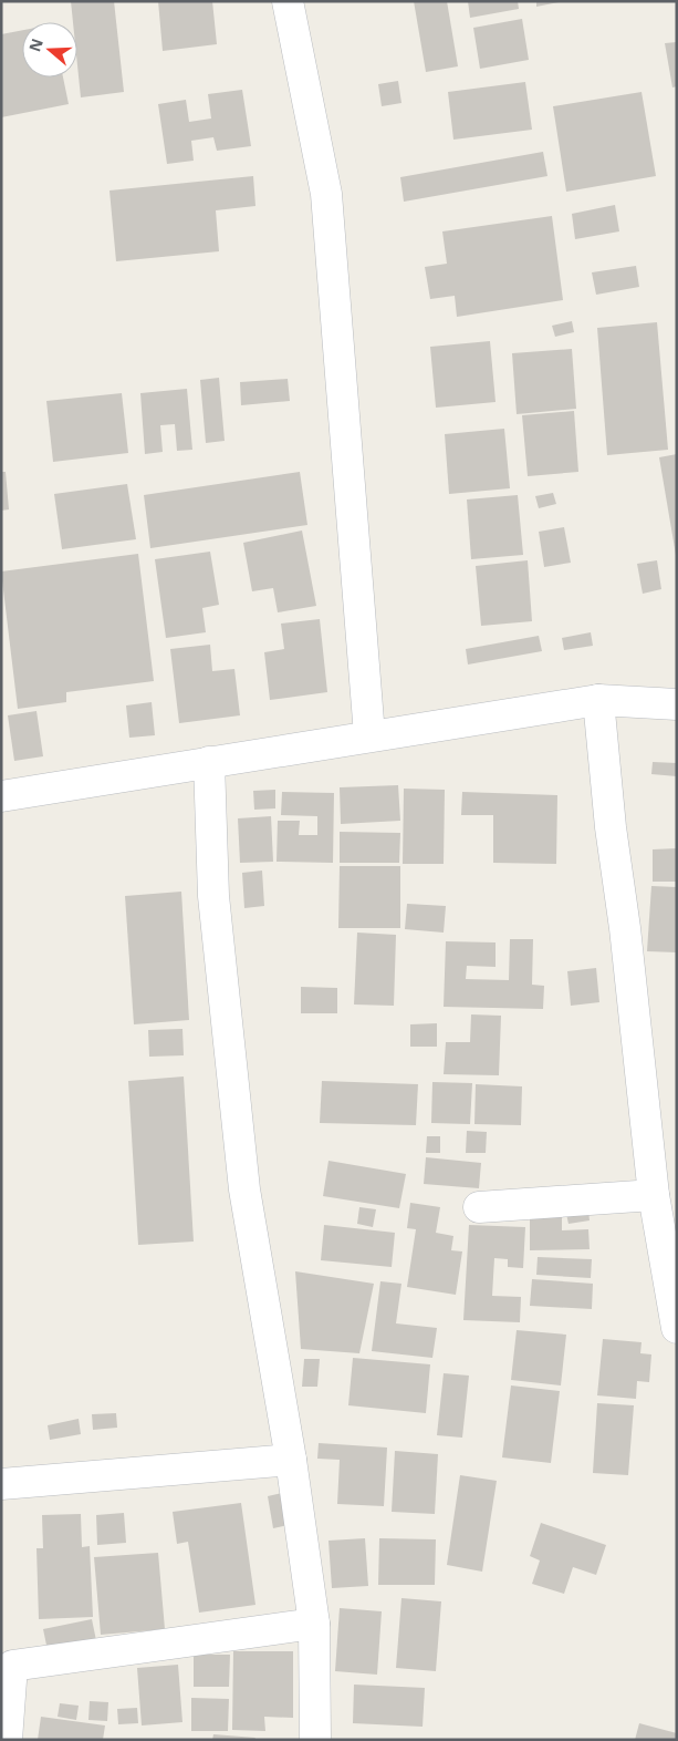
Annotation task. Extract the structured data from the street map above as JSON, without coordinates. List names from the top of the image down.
{
  "north": "left"
}
